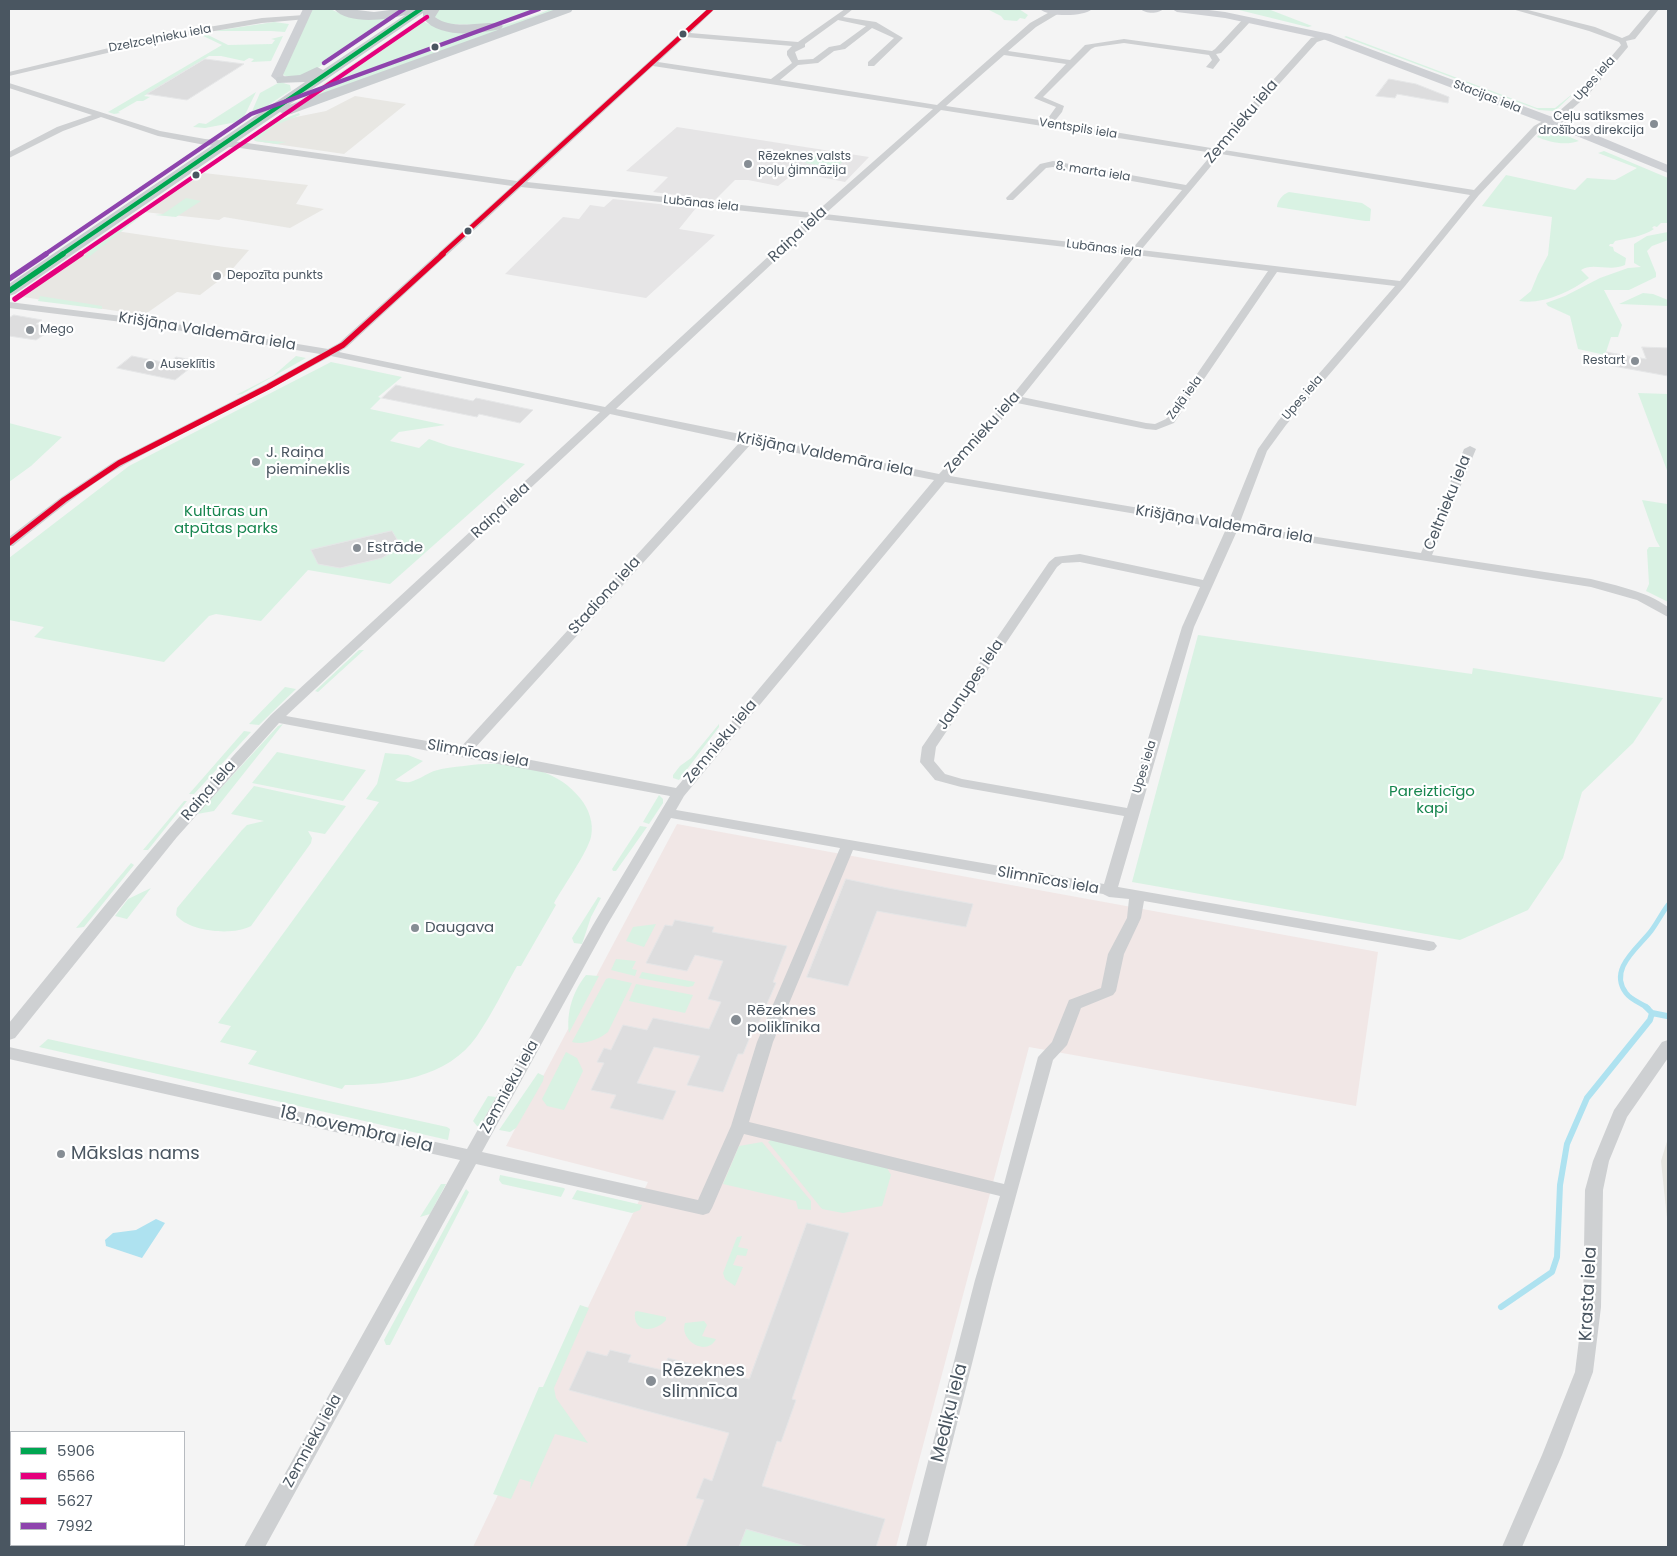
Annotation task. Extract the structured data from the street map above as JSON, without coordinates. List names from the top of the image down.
{
  "streets": {
    "main road": ["Stacijas iela"],
    "street": [
      "Dzelzceļnieku iela",
      "Upes iela",
      "Zemnieku iela",
      "Ventspils iela",
      "8. marta iela",
      "Lubānas iela",
      "Raiņa iela",
      "Krišjāņa Valdemāra iela",
      "Zaļā iela",
      "Celtnieku iela",
      "Stadiona iela",
      "Jaunupes iela",
      "Slimnīcas iela",
      "18. novembra iela",
      "Krasta iela",
      "Mediķu iela"
    ]
  },
  "crossings": [
    ["Upes iela", "Stacijas iela"],
    ["Upes iela", "Ventspils iela"],
    ["Upes iela", "Lubānas iela"],
    ["Upes iela", "Krišjāņa Valdemāra iela"],
    ["Upes iela", "Jaunupes iela"],
    ["Upes iela", "Slimnīcas iela"],
    ["Stacijas iela", "Zemnieku iela"],
    ["Zemnieku iela", "Ventspils iela"],
    ["Zemnieku iela", "8. marta iela"],
    ["Zemnieku iela", "Lubānas iela"],
    ["Zemnieku iela", "Krišjāņa Valdemāra iela"],
    ["Zemnieku iela", "Zaļā iela"],
    ["Zemnieku iela", "Slimnīcas iela"],
    ["Zemnieku iela", "18. novembra iela"],
    ["Ventspils iela", "Raiņa iela"],
    ["Lubānas iela", "Raiņa iela"],
    ["Lubānas iela", "Zaļā iela"],
    ["Raiņa iela", "Krišjāņa Valdemāra iela"],
    ["Raiņa iela", "Slimnīcas iela"],
    ["Krišjāņa Valdemāra iela", "Celtnieku iela"],
    ["Krišjāņa Valdemāra iela", "Stadiona iela"],
    ["Stadiona iela", "Slimnīcas iela"],
    ["Slimnīcas iela", "Mediķu iela"]
  ],
  "parks": ["Kultūras un atpūtas parks", "Pareizticīgo kapi"],
  "places": [
    "Ceļu satiksmes drošības direkcija",
    "Rēzeknes valsts poļu ģimnāzija",
    "Depozīta punkts",
    "Mego",
    "Restart",
    "Auseklītis",
    "J. Raiņa piemineklis",
    "Estrāde",
    "Daugava",
    "Rēzeknes poliklīnika",
    "Mākslas nams",
    "Rēzeknes slimnīca"
  ],
  "lines": [
    "transit line 5906",
    "transit line 5627",
    "transit line 7992",
    "transit line 6566"
  ],
  "legend": [
    "5906",
    "6566",
    "5627",
    "7992"
  ]
}
